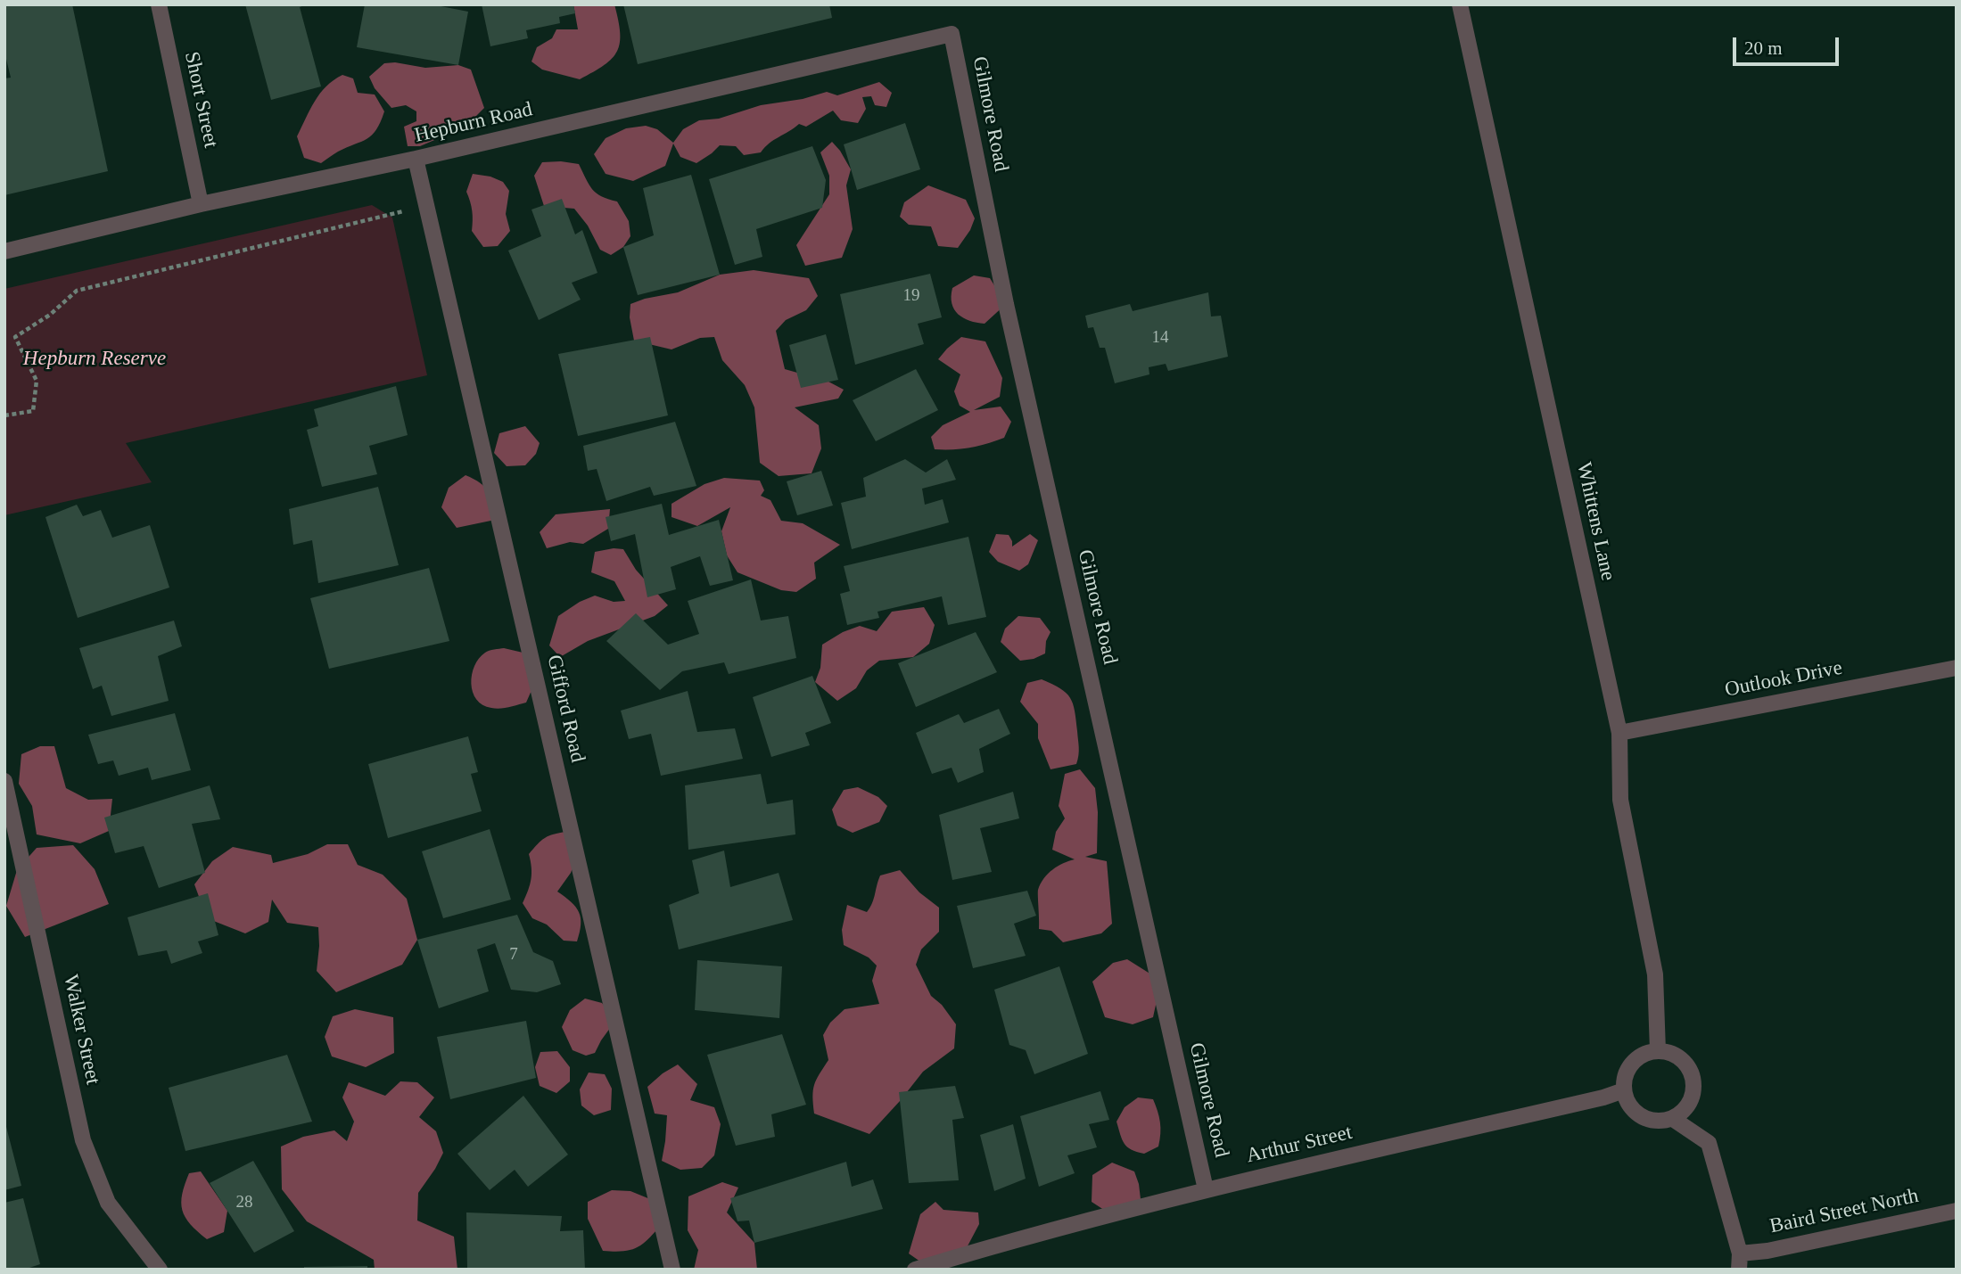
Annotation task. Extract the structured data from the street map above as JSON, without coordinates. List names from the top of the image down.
{
  "streets": {
    "street": [
      "Short Street",
      "Gilmore Road",
      "Hepburn Road",
      "Whittens Lane",
      "Outlook Drive",
      "Gifford Road",
      "Walker Street",
      "Arthur Street",
      "Baird Street North"
    ]
  },
  "crossings": [
    ["Short Street", "Hepburn Road"],
    ["Gilmore Road", "Hepburn Road"],
    ["Gilmore Road", "Arthur Street"],
    ["Hepburn Road", "Gifford Road"],
    ["Whittens Lane", "Outlook Drive"],
    ["Whittens Lane", "Arthur Street"]
  ],
  "parks": ["Hepburn Reserve"],
  "house_numbers": [
    "19",
    "14",
    "7",
    "28"
  ],
  "scale_bar": "20 m"
}
